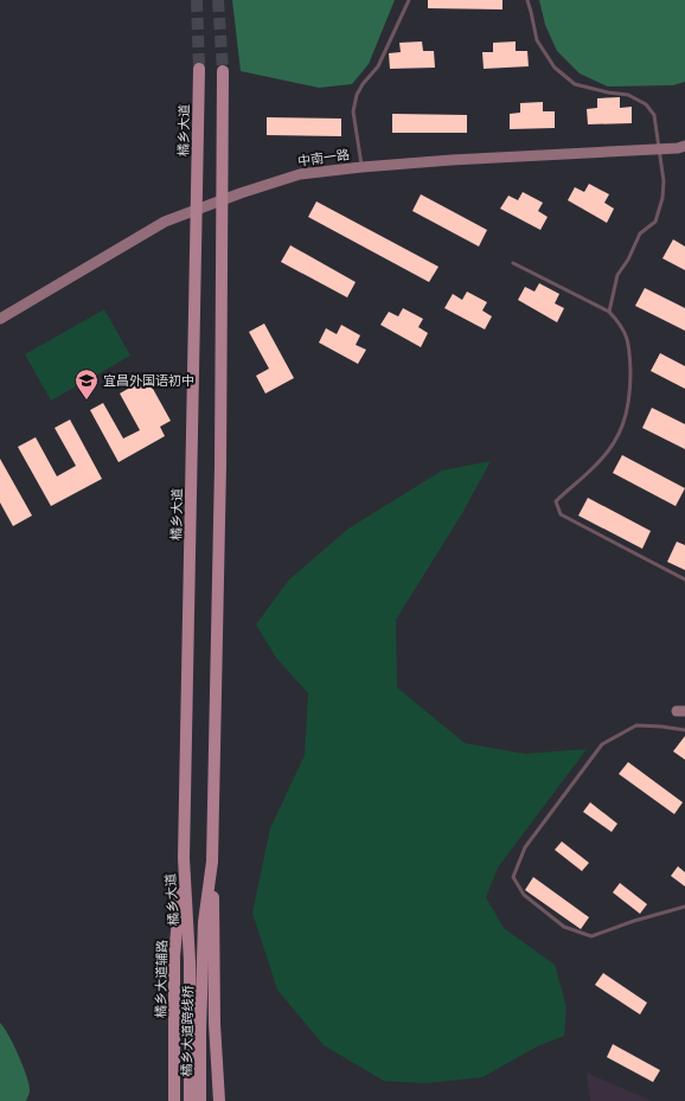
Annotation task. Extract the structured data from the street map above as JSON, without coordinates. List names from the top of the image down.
{
  "streets": {
    "main road": ["橘乡大道", "橘乡大道辅路", "橘乡大道跨线桥"],
    "street": ["中南一路"]
  },
  "crossings": [
    ["橘乡大道", "橘乡大道辅路"],
    ["橘乡大道", "橘乡大道跨线桥"]
  ],
  "places": {
    "school or university": ["宜昌外国语初中"]
  }
}
